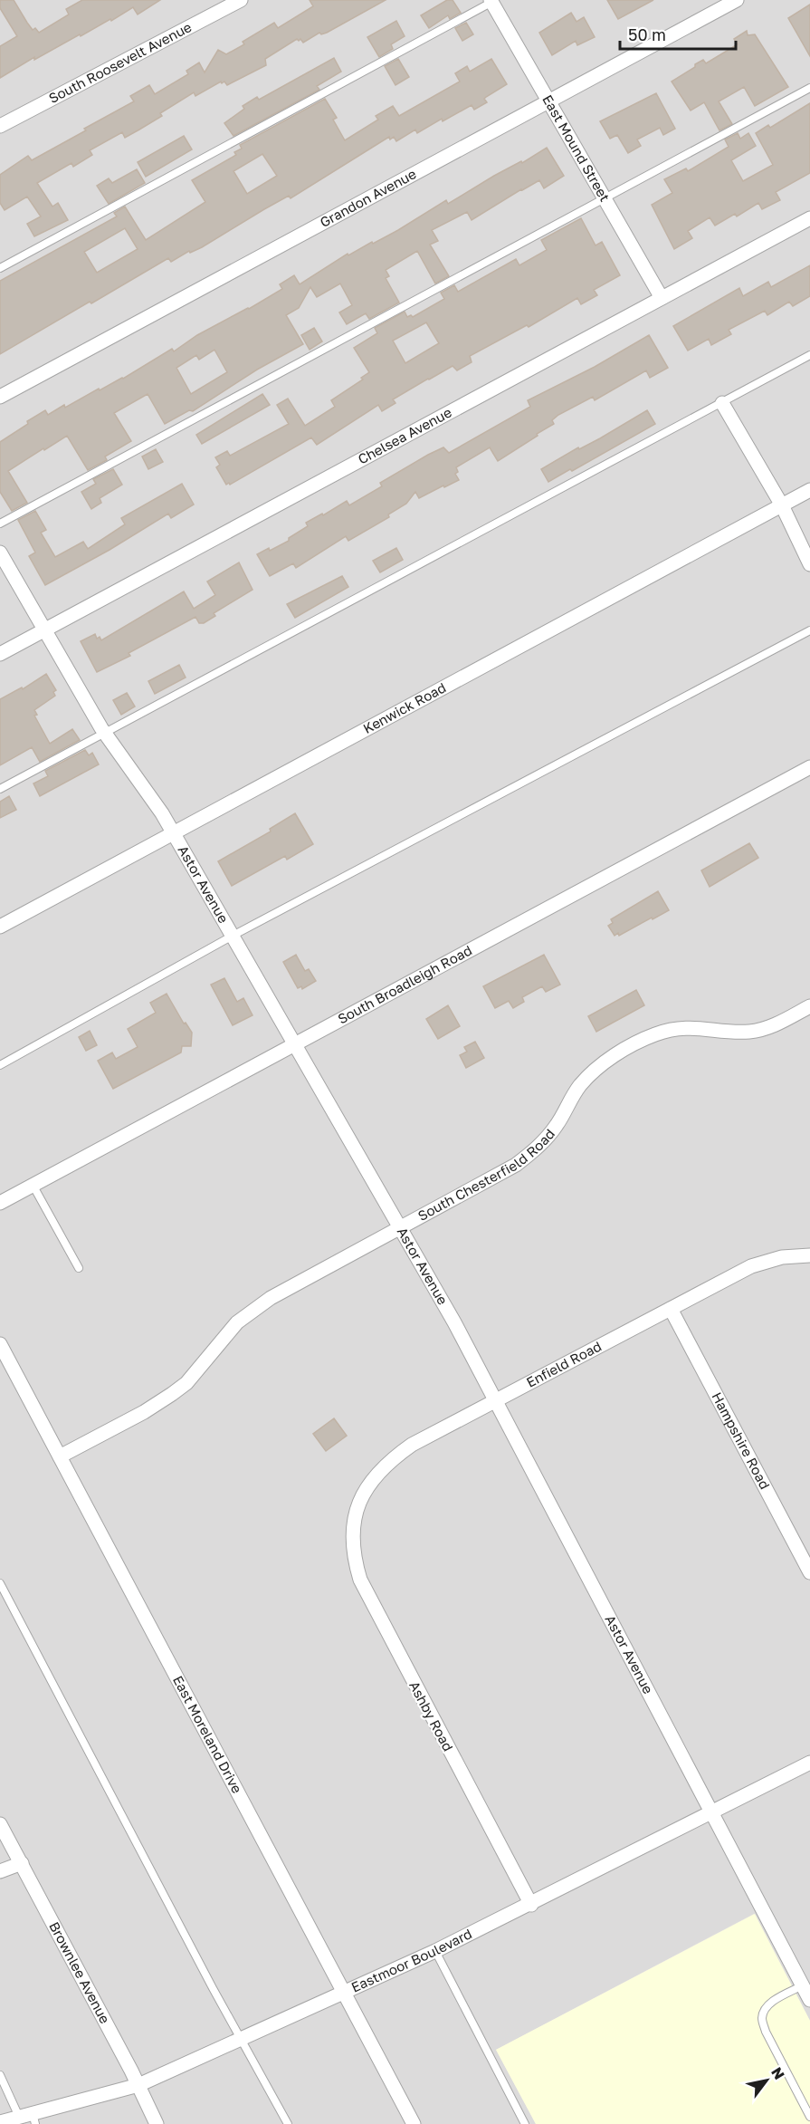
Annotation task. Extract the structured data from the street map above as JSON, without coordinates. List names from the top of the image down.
{
  "streets": {
    "street": [
      "South Roosevelt Avenue",
      "East Mound Street",
      "Grandon Avenue",
      "Chelsea Avenue",
      "Kenwick Road",
      "Astor Avenue",
      "South Broadleigh Road",
      "South Chesterfield Road",
      "Enfield Road",
      "Hampshire Road",
      "Ashby Road",
      "East Moreland Drive",
      "Eastmoor Boulevard",
      "Brownlee Avenue"
    ]
  },
  "crossings": [
    ["East Mound Street", "Grandon Avenue"],
    ["East Mound Street", "Chelsea Avenue"],
    ["Chelsea Avenue", "Astor Avenue"],
    ["Kenwick Road", "Astor Avenue"],
    ["Astor Avenue", "South Broadleigh Road"],
    ["Astor Avenue", "South Chesterfield Road"],
    ["Astor Avenue", "Enfield Road"],
    ["Astor Avenue", "Eastmoor Boulevard"],
    ["South Chesterfield Road", "East Moreland Drive"],
    ["Enfield Road", "Hampshire Road"],
    ["Enfield Road", "Ashby Road"],
    ["Ashby Road", "Eastmoor Boulevard"],
    ["East Moreland Drive", "Eastmoor Boulevard"],
    ["Eastmoor Boulevard", "Brownlee Avenue"]
  ],
  "scale_bar": "50 m",
  "north": "top right"
}
